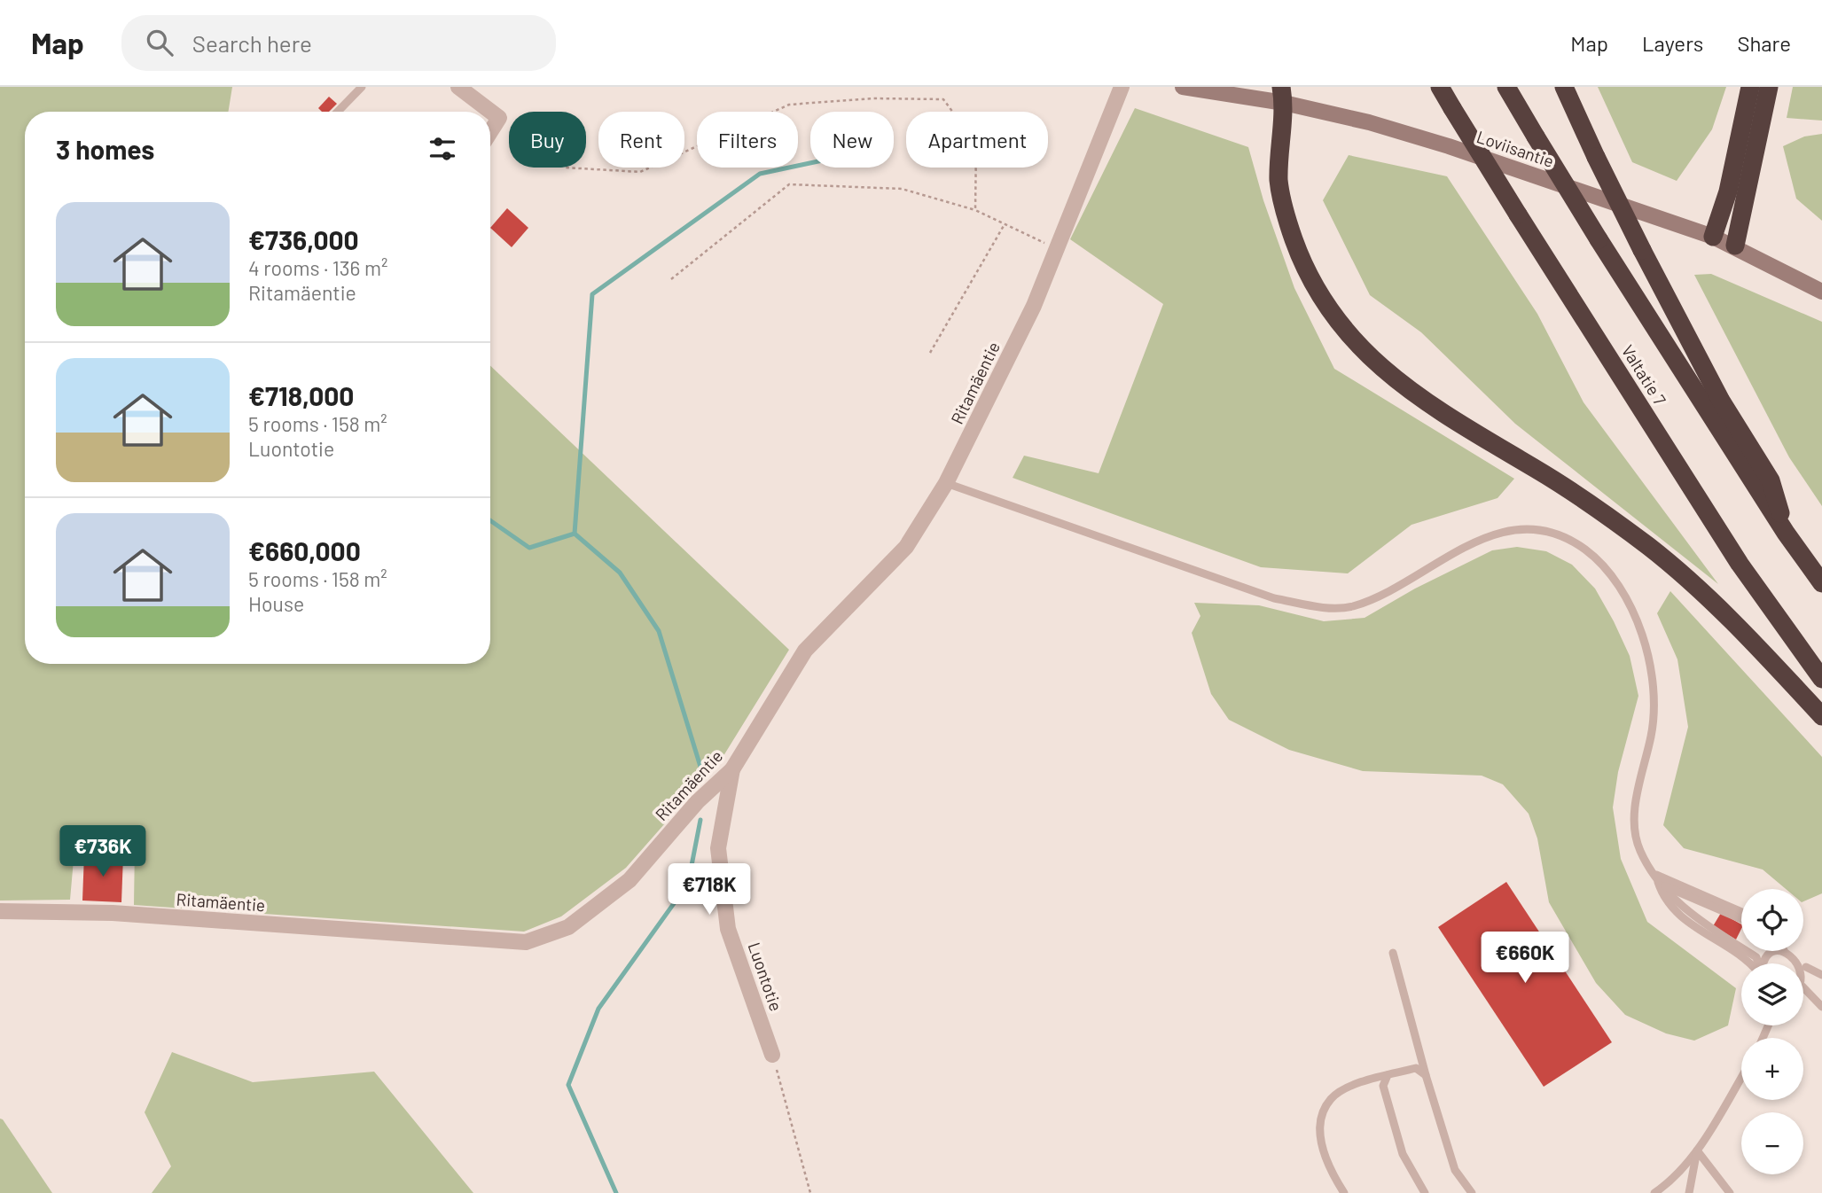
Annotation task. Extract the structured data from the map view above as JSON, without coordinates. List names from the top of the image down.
{
  "streets": {
    "highway": ["Valtatie 7"],
    "main road": ["Loviisantie"],
    "street": ["Ritamäentie", "Luontotie"]
  },
  "crossings": [
    ["Ritamäentie", "Luontotie"]
  ],
  "page": {
    "header": "Map",
    "search": "Search here",
    "nav": ["Map", "Layers", "Share"],
    "chip": [
      "Buy",
      "Rent",
      "Filters",
      "New",
      "Apartment"
    ],
    "heading": "3 homes",
    "list": [
      {
        "name": "€736,000",
        "note": "4 rooms · 136 m² · Ritamäentie"
      },
      {
        "name": "€718,000",
        "note": "5 rooms · 158 m² · Luontotie"
      },
      {
        "name": "€660,000",
        "note": "5 rooms · 158 m² · House"
      }
    ],
    "price": ["€736K", "€718K", "€660K"],
    "map_buttons": ["+", "−"]
  }
}
